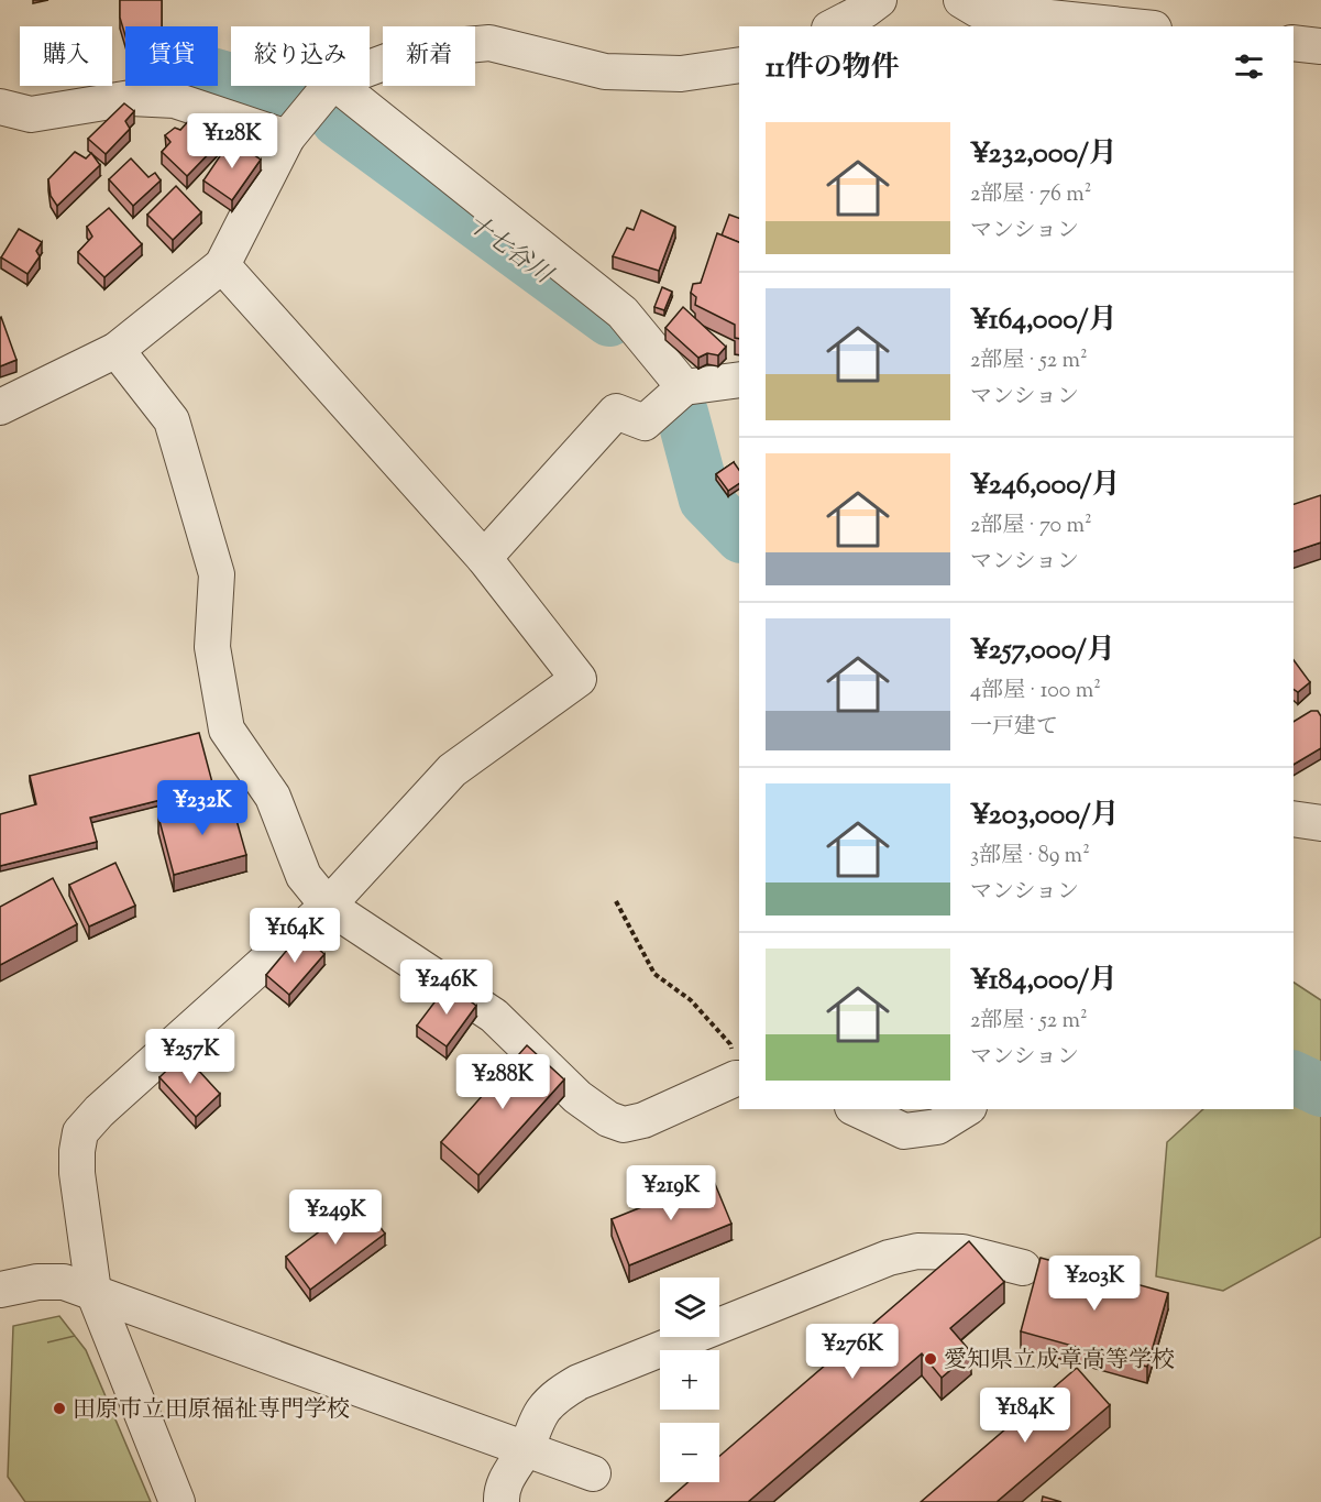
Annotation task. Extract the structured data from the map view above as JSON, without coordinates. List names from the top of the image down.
{
  "water": ["十七谷川"],
  "places": ["愛知県立成章高等学校", "田原市立田原福祉専門学校"],
  "page": {
    "chip": [
      "購入",
      "賃貸",
      "絞り込み",
      "新着"
    ],
    "heading": "11件の物件",
    "list": [
      {
        "name": "¥232,000/月",
        "note": "2部屋 · 76 m² · マンション"
      },
      {
        "name": "¥164,000/月",
        "note": "2部屋 · 52 m² · マンション"
      },
      {
        "name": "¥246,000/月",
        "note": "2部屋 · 70 m² · マンション"
      },
      {
        "name": "¥257,000/月",
        "note": "4部屋 · 100 m² · 一戸建て"
      },
      {
        "name": "¥203,000/月",
        "note": "3部屋 · 89 m² · マンション"
      },
      {
        "name": "¥184,000/月",
        "note": "2部屋 · 52 m² · マンション"
      }
    ],
    "price": [
      "¥128K",
      "¥232K",
      "¥164K",
      "¥246K",
      "¥257K",
      "¥288K",
      "¥219K",
      "¥249K",
      "¥203K",
      "¥276K",
      "¥184K"
    ],
    "map_buttons": ["+", "−"]
  }
}
